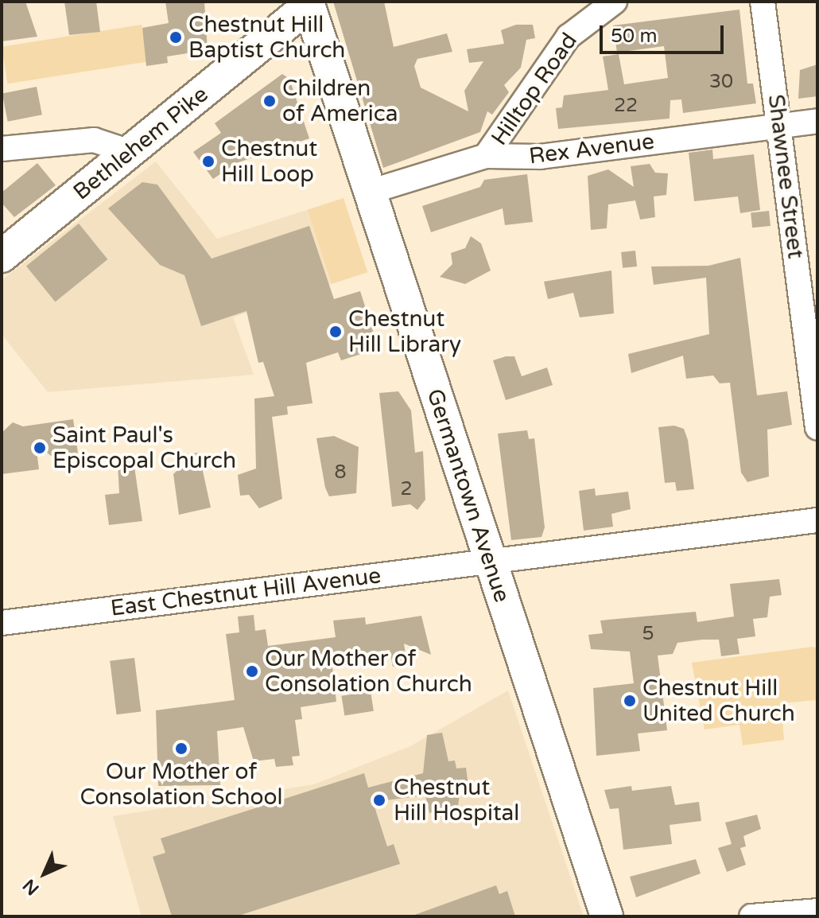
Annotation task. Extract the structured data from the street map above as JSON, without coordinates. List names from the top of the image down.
{
  "streets": {
    "main road": ["Bethlehem Pike", "Germantown Avenue"],
    "street": [
      "Hilltop Road",
      "Rex Avenue",
      "Shawnee Street",
      "East Chestnut Hill Avenue"
    ]
  },
  "crossings": [
    ["Hilltop Road", "Rex Avenue"],
    ["Bethlehem Pike", "Germantown Avenue"],
    ["Rex Avenue", "Shawnee Street"],
    ["Rex Avenue", "Germantown Avenue"],
    ["Germantown Avenue", "East Chestnut Hill Avenue"]
  ],
  "places": [
    "Chestnut Hill Baptist Church",
    "Children of America",
    "Chestnut Hill Loop",
    "Chestnut Hill Library",
    "Saint Paul's Episcopal Church",
    "Our Mother of Consolation Church",
    "Chestnut Hill United Church",
    "Our Mother of Consolation School",
    "Chestnut Hill Hospital"
  ],
  "house_numbers": [
    "30",
    "22",
    "8",
    "2",
    "5"
  ],
  "scale_bar": "50 m",
  "north": "bottom left"
}
